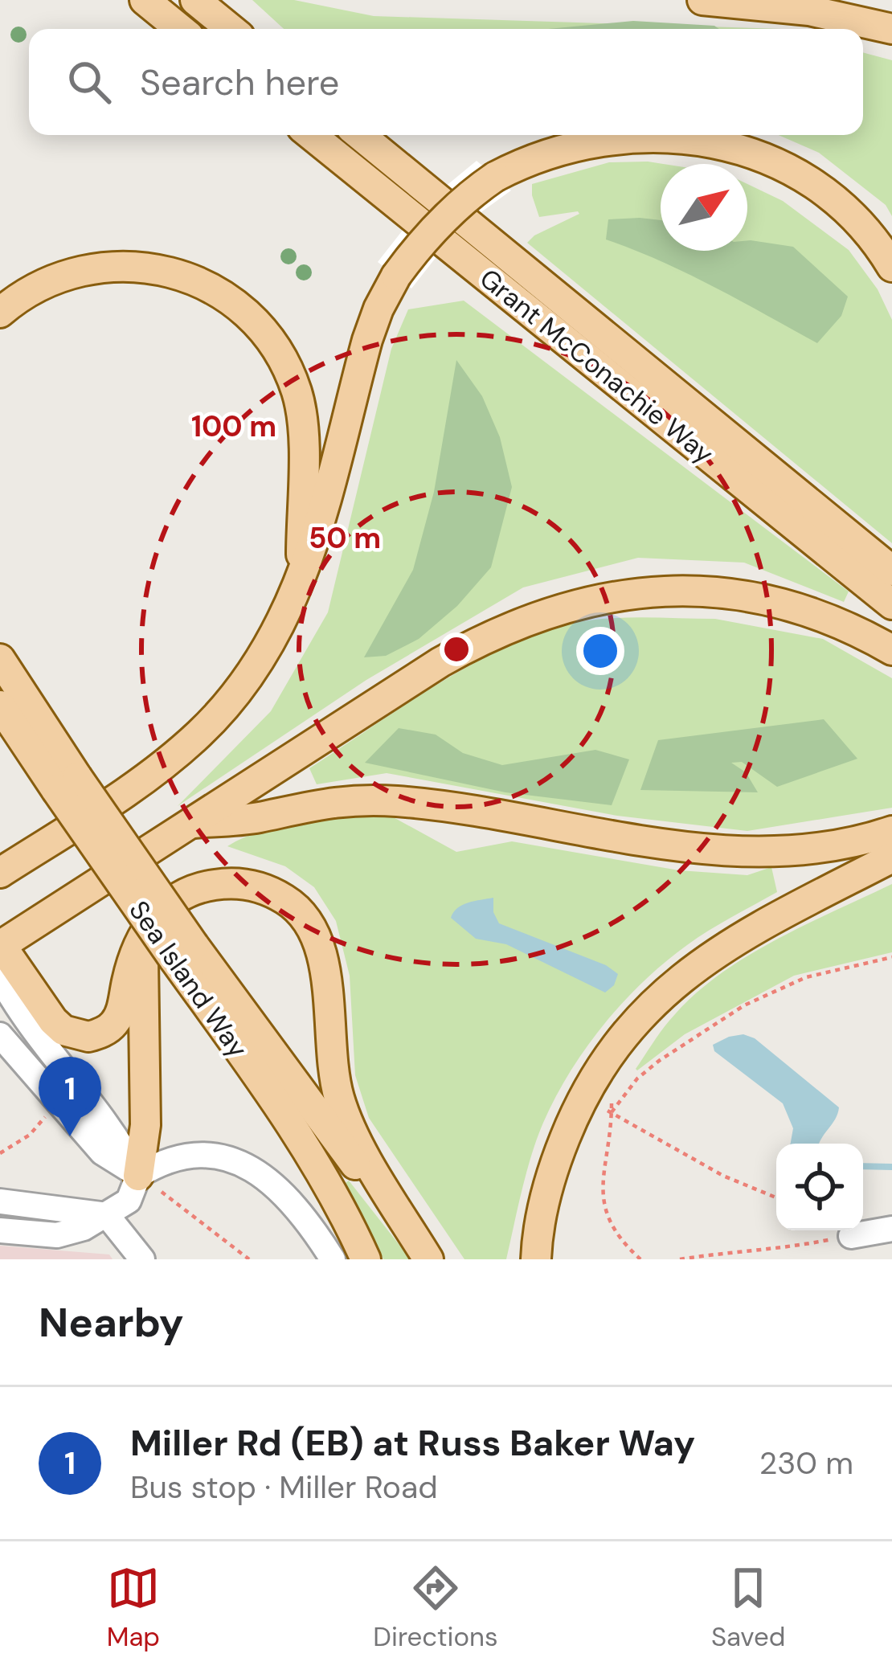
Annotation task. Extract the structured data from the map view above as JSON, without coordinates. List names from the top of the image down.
{
  "streets": {
    "main road": ["Grant McConachie Way", "Sea Island Way"]
  },
  "north": "top right",
  "page": {
    "search": "Search here",
    "pins": "1",
    "heading": "Nearby",
    "list": [
      {
        "mark": "1",
        "name": "Miller Rd (EB) at Russ Baker Way",
        "note": "Bus stop · Miller Road",
        "value": "230 m"
      }
    ],
    "nav": ["Map", "Directions", "Saved"]
  },
  "rings": ["100 m", "50 m"]
}
